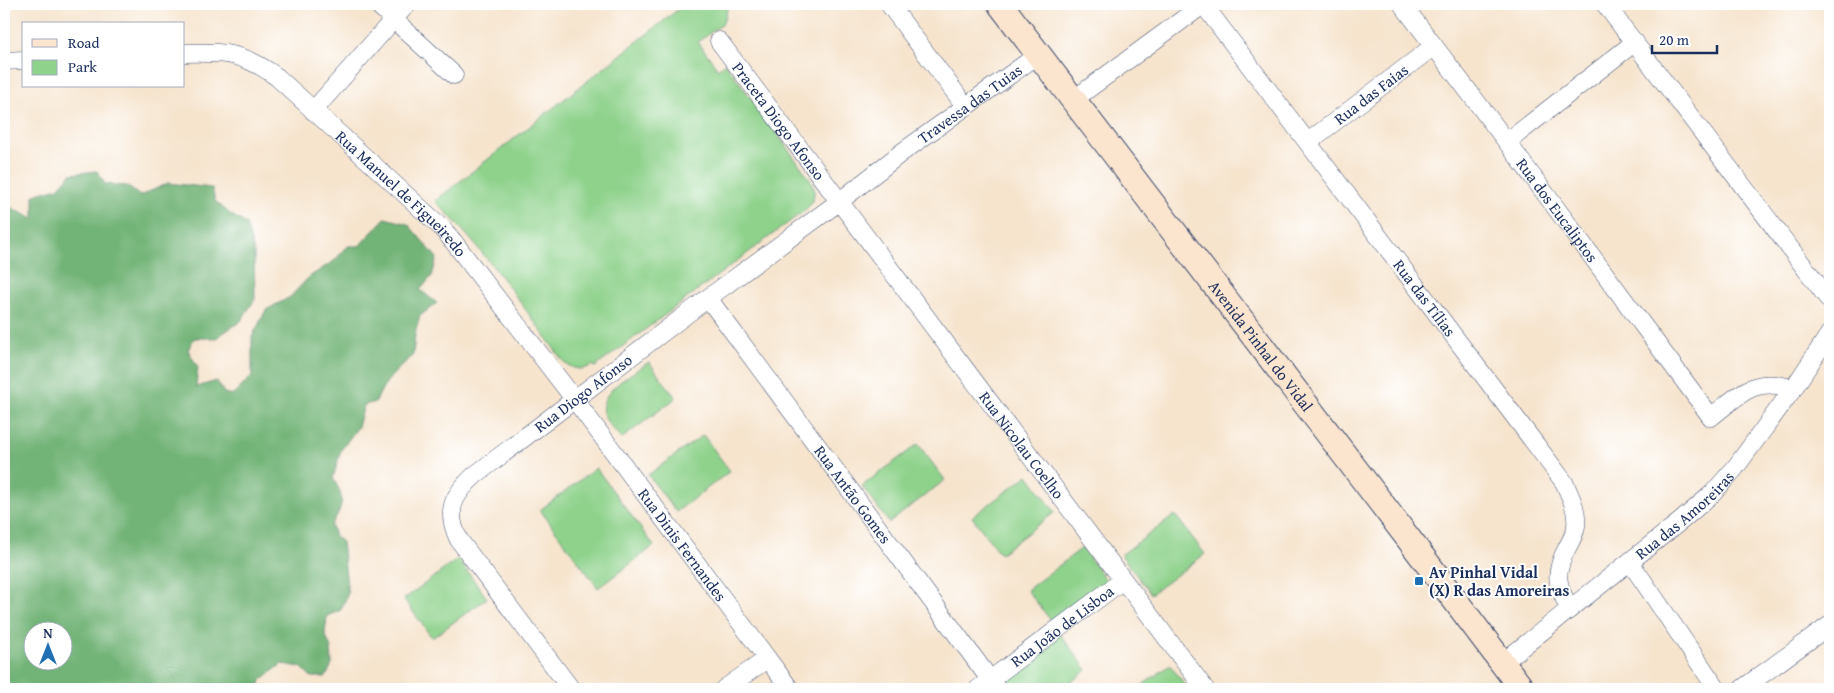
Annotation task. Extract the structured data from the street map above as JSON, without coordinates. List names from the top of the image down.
{
  "streets": {
    "street": [
      "Rua das Faias",
      "Travessa das Tuias",
      "Praceta Diogo Afonso",
      "Rua Manuel de Figueiredo",
      "Rua dos Eucaliptos",
      "Rua das Tílias",
      "Avenida Pinhal do Vidal",
      "Rua Diogo Afonso",
      "Rua Nicolau Coelho",
      "Rua Antão Gomes",
      "Rua das Amoreiras",
      "Rua Dinis Fernandes",
      "Rua João de Lisboa"
    ]
  },
  "crossings": [
    ["Rua das Faias", "Rua dos Eucaliptos"],
    ["Rua das Faias", "Rua das Tílias"],
    ["Travessa das Tuias", "Avenida Pinhal do Vidal"],
    ["Travessa das Tuias", "Rua Diogo Afonso"],
    ["Praceta Diogo Afonso", "Rua Diogo Afonso"],
    ["Praceta Diogo Afonso", "Rua Nicolau Coelho"],
    ["Rua Manuel de Figueiredo", "Rua Diogo Afonso"],
    ["Rua Manuel de Figueiredo", "Rua Dinis Fernandes"],
    ["Rua dos Eucaliptos", "Rua das Amoreiras"],
    ["Rua das Tílias", "Rua das Amoreiras"],
    ["Avenida Pinhal do Vidal", "Rua das Amoreiras"],
    ["Rua Diogo Afonso", "Rua Nicolau Coelho"],
    ["Rua Diogo Afonso", "Rua Antão Gomes"],
    ["Rua Diogo Afonso", "Rua Dinis Fernandes"],
    ["Rua Nicolau Coelho", "Rua João de Lisboa"],
    ["Rua Antão Gomes", "Rua João de Lisboa"]
  ],
  "places": {
    "transit": ["Av Pinhal Vidal (X) R das Amoreiras"]
  },
  "legend": ["Road", "Park"],
  "scale_bar": "20 m",
  "north": "top"
}
